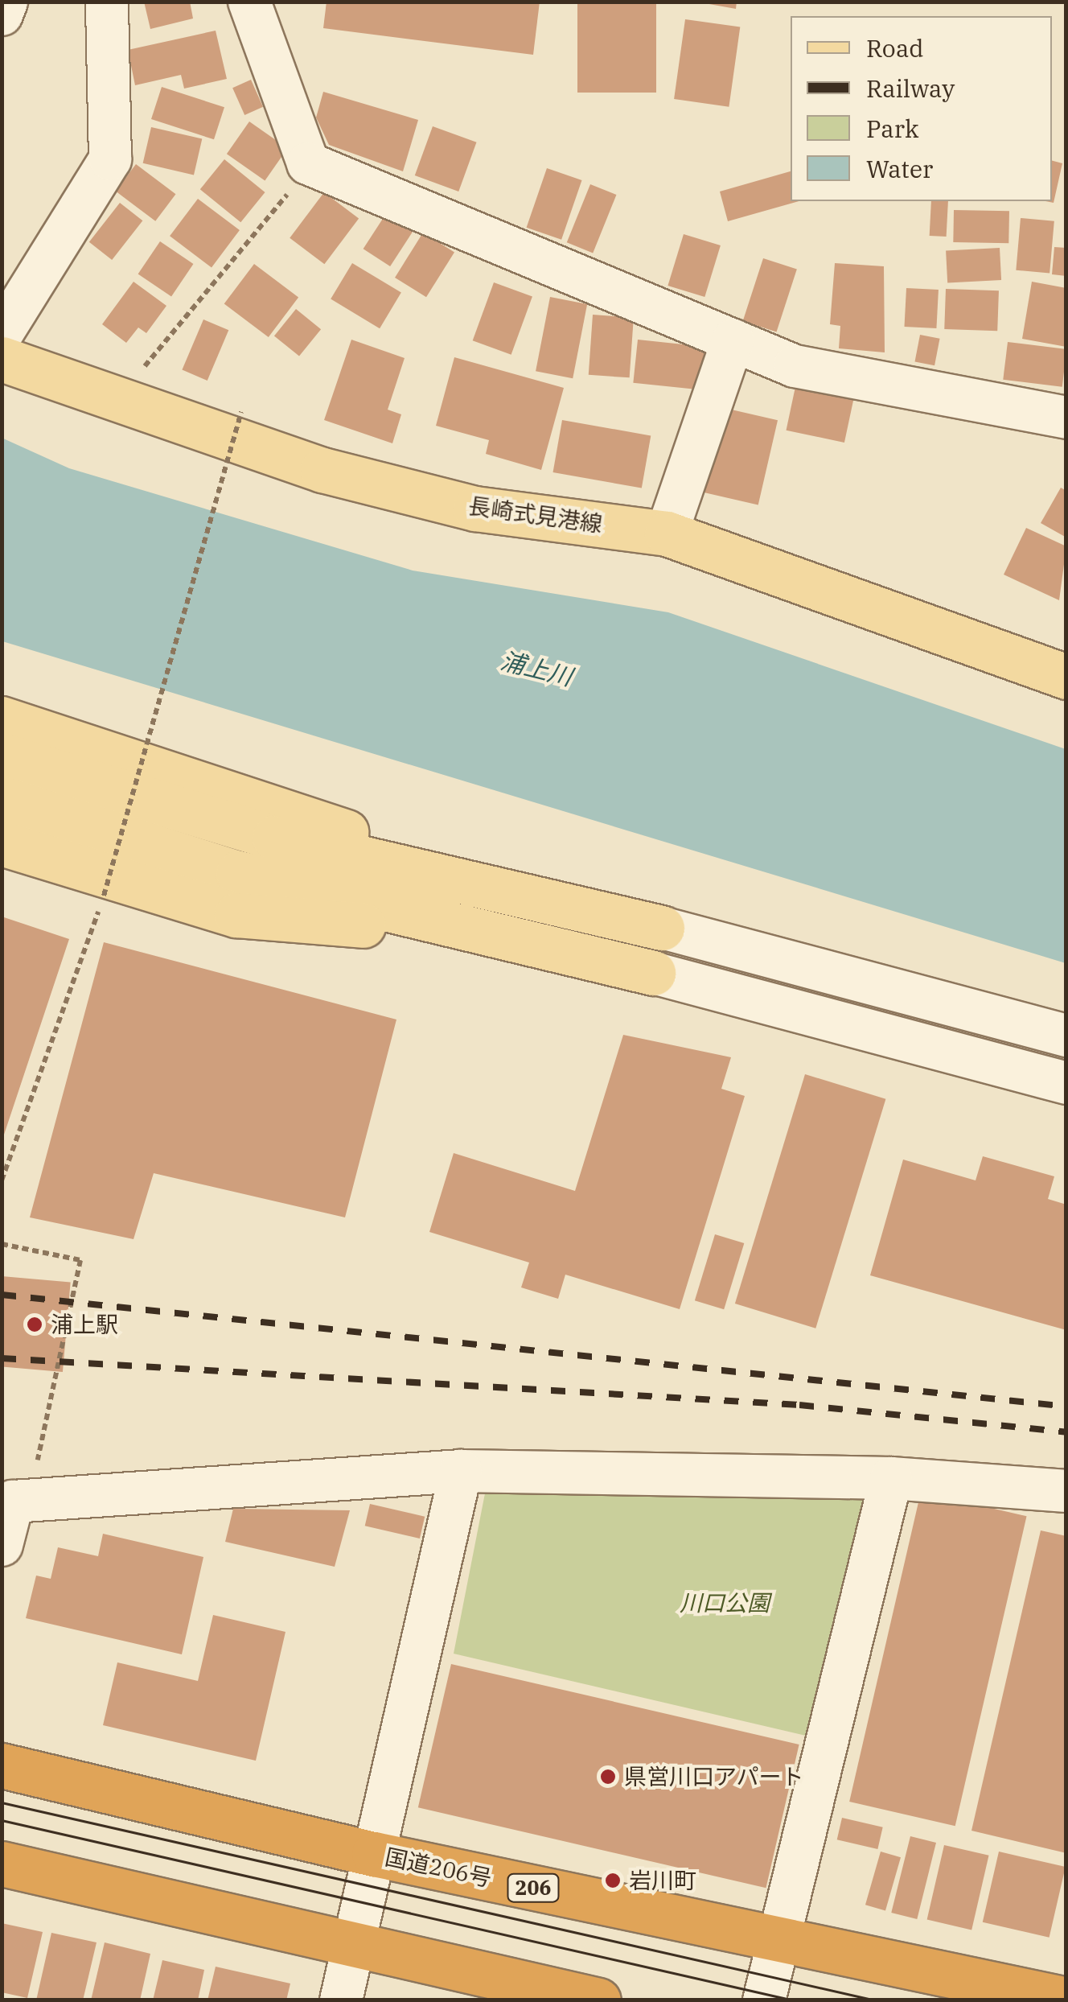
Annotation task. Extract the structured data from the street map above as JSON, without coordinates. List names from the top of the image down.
{
  "streets": {
    "highway": ["国道206号", "206"],
    "main road": ["長崎式見港線"]
  },
  "water": ["浦上川"],
  "parks": ["川口公園"],
  "places": ["浦上駅", "県営川口アパート", "岩川町"],
  "legend": [
    "Road",
    "Railway",
    "Park",
    "Water"
  ]
}
